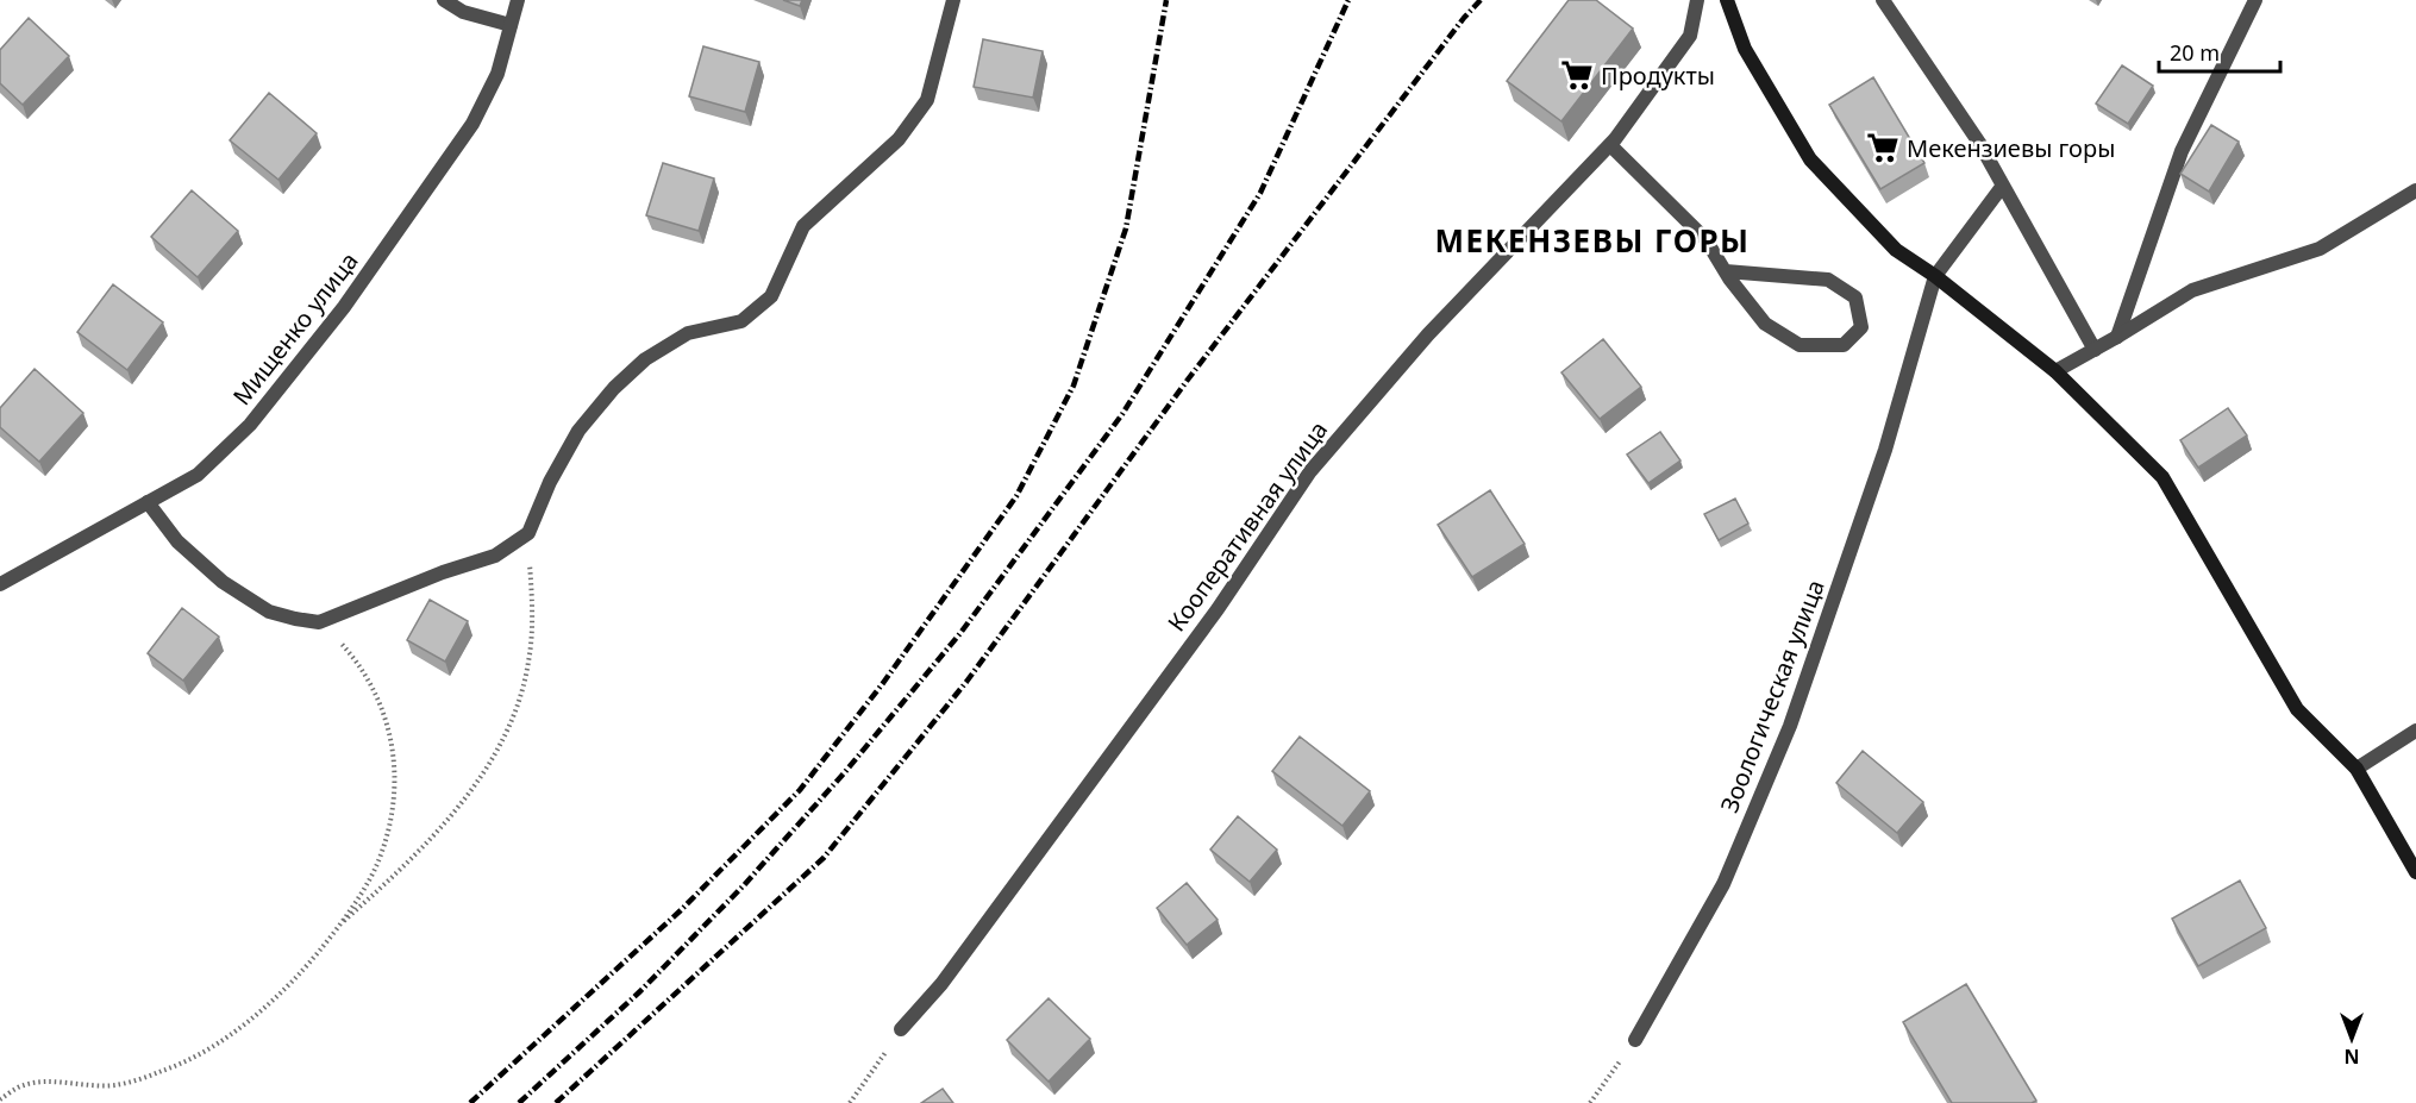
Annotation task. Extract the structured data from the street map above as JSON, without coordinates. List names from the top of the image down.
{
  "streets": {
    "street": ["Мищенко улица", "Кооперативная улица", "Зоологическая улица"]
  },
  "districts": ["МЕКЕНЗЕВЫ ГОРЫ"],
  "places": {
    "supermarket": ["Продукты", "Мекензиевы горы"]
  },
  "scale_bar": "20 m",
  "north": "bottom"
}
